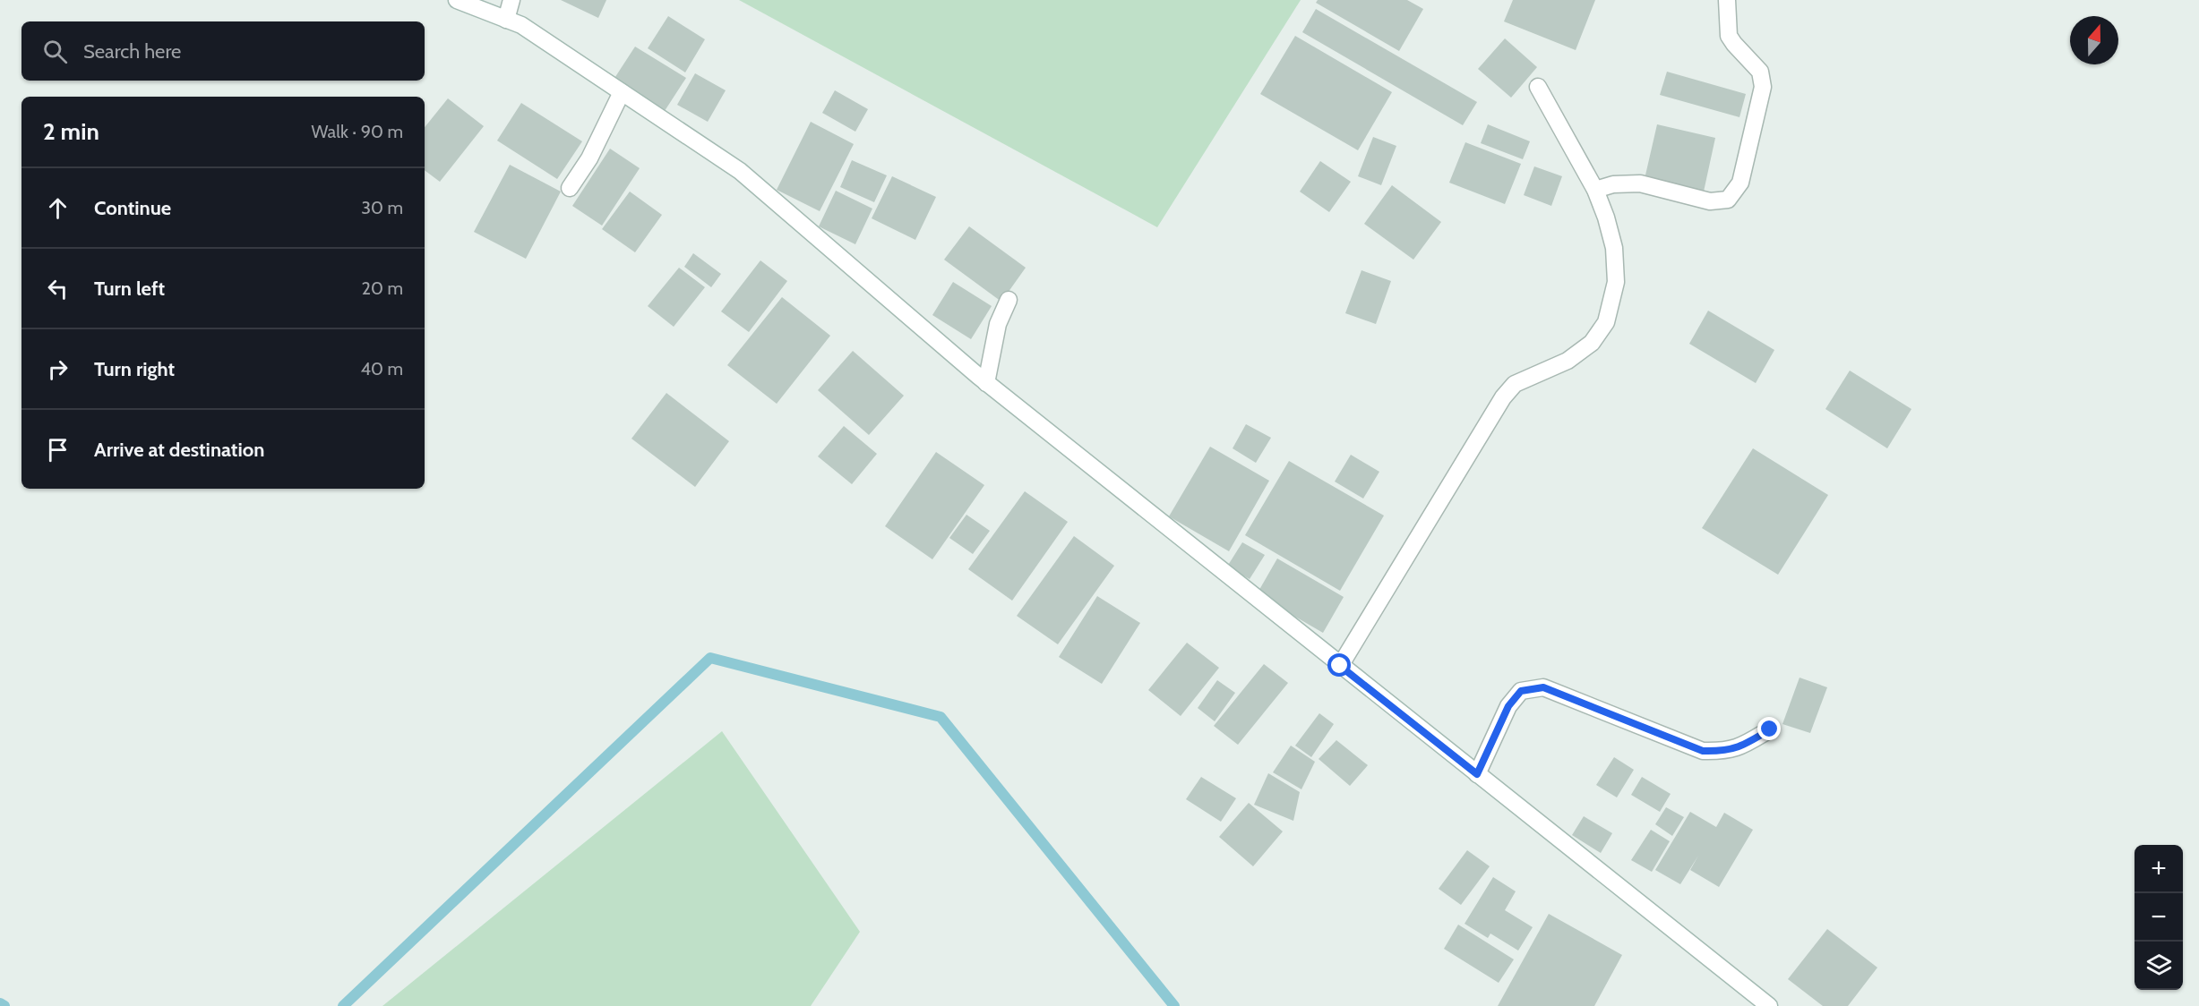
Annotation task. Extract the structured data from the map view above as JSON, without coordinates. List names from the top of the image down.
{
  "north": "top",
  "page": {
    "search": "Search here",
    "heading": ["2 min", "Walk · 90 m"],
    "list": [
      ["Continue", "30 m"],
      ["Turn left", "20 m"],
      ["Turn right", "40 m"],
      "Arrive at destination"
    ],
    "map_buttons": ["+", "−"]
  }
}
